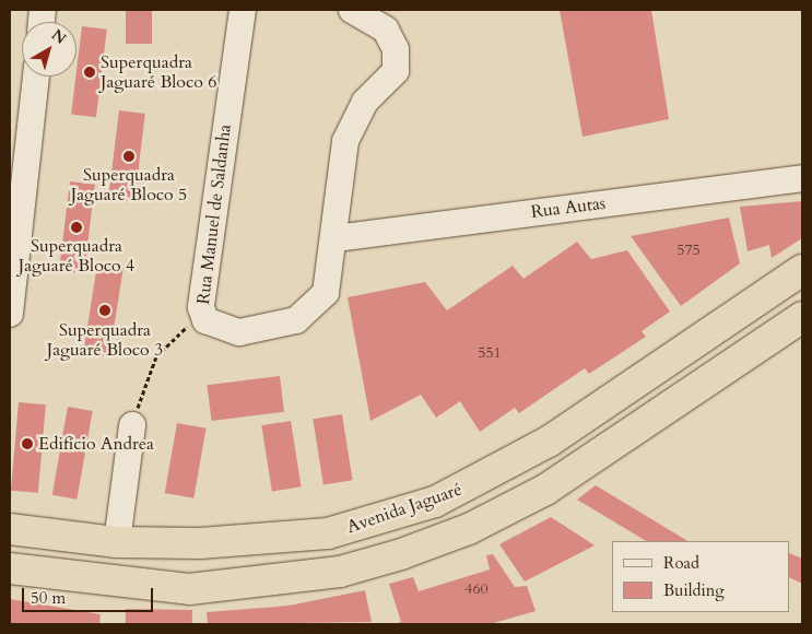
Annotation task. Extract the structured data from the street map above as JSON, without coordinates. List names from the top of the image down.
{
  "streets": {
    "highway": ["Avenida Jaguaré"],
    "street": ["Rua Autas", "Rua Manuel de Saldanha"]
  },
  "crossings": [
    ["Rua Autas", "Rua Manuel de Saldanha"]
  ],
  "places": [
    "Superquadra Jaguaré Bloco 6",
    "Superquadra Jaguaré Bloco 5",
    "Superquadra Jaguaré Bloco 4",
    "Superquadra Jaguaré Bloco 3",
    "Edifício Andrea"
  ],
  "house_numbers": ["575", "551", "460"],
  "legend": ["Road", "Building"],
  "scale_bar": "50 m",
  "north": "top right"
}
